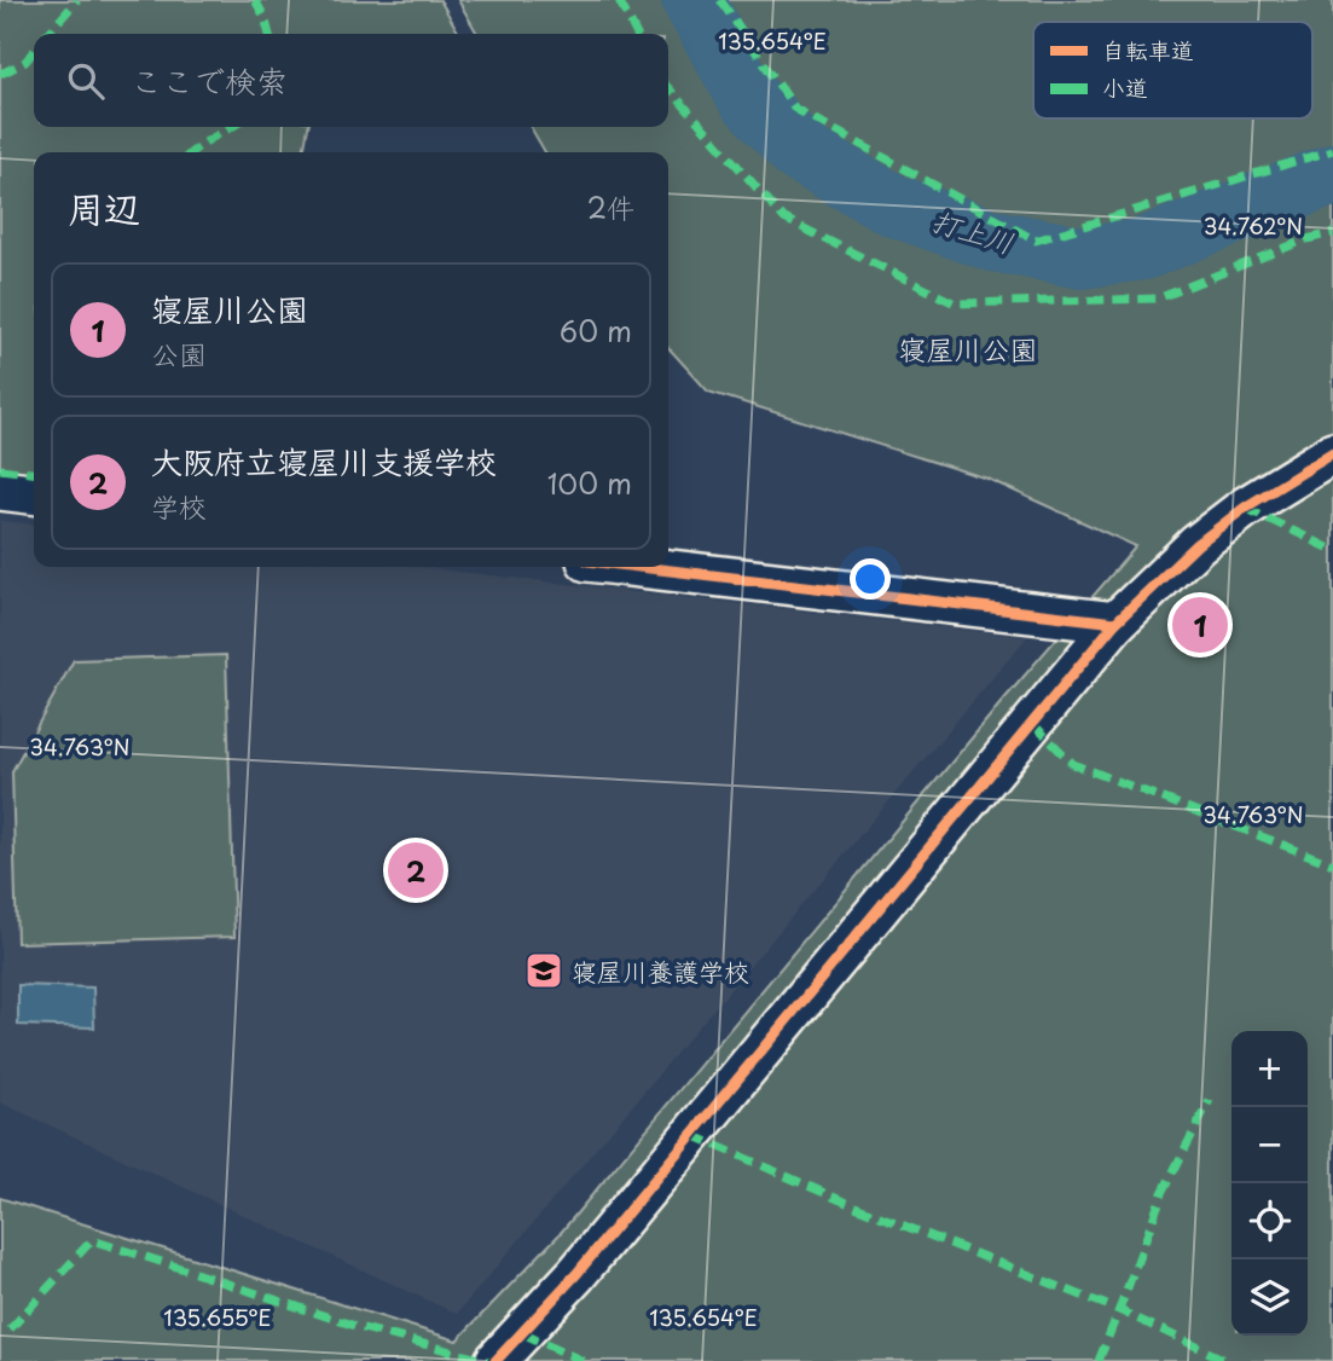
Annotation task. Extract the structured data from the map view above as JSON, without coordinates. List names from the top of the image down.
{
  "districts": ["寝屋川公園"],
  "water": ["打上川"],
  "places": {
    "school or university": ["寝屋川養護学校"]
  },
  "legend": ["自転車道", "小道"],
  "page": {
    "search": "ここで検索",
    "heading": ["周辺", "2件"],
    "list": [
      {
        "mark": "1",
        "name": "寝屋川公園",
        "note": "公園",
        "value": "60 m"
      },
      {
        "mark": "2",
        "name": "大阪府立寝屋川支援学校",
        "note": "学校",
        "value": "100 m"
      }
    ],
    "pins": ["1", "2"],
    "map_buttons": ["+", "−"]
  },
  "coordinates": [
    "135.654°E",
    "34.762°N",
    "34.763°N",
    "135.655°E"
  ]
}
